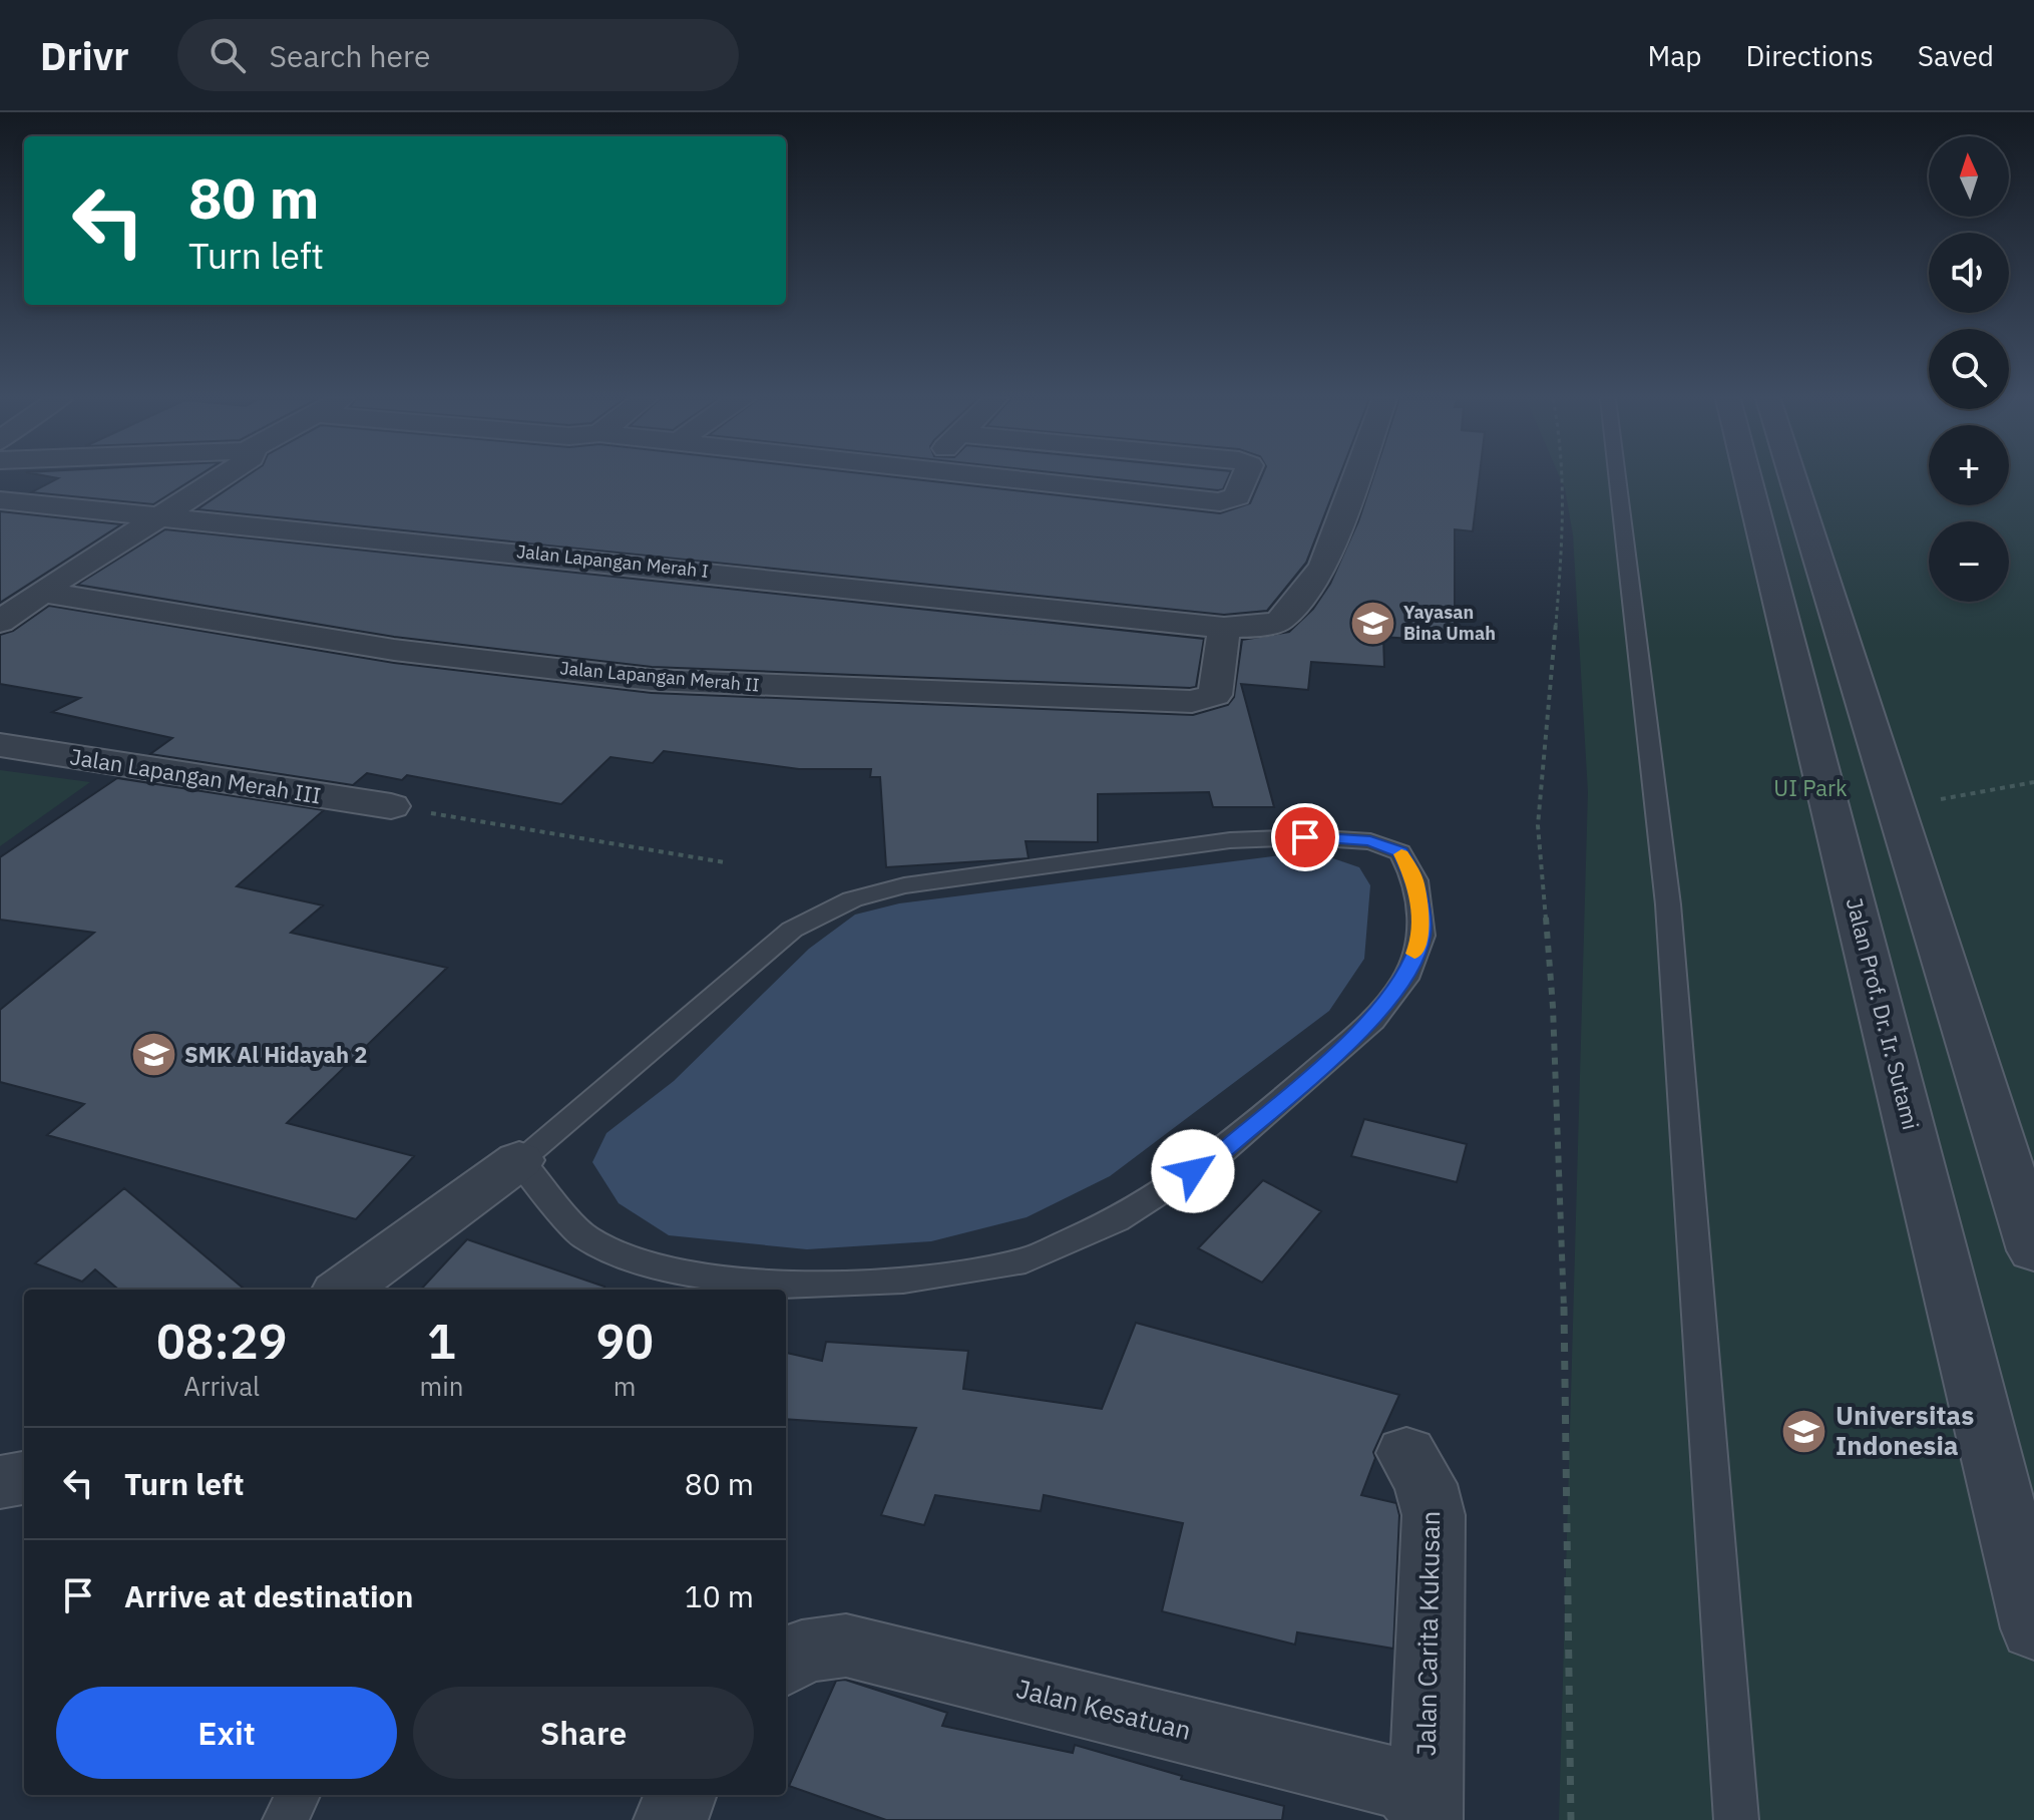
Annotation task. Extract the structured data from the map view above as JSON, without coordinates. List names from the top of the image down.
{
  "streets": {
    "street": [
      "Jalan Lapangan Merah I",
      "Jalan Lapangan Merah II",
      "Jalan Lapangan Merah III",
      "Jalan Prof. Dr. Ir. Sutami",
      "Jalan Carita Kukusan",
      "Jalan Kesatuan"
    ]
  },
  "crossings": [
    ["Jalan Lapangan Merah I", "Jalan Lapangan Merah II"],
    ["Jalan Carita Kukusan", "Jalan Kesatuan"]
  ],
  "parks": ["UI Park"],
  "places": {
    "school or university": ["Yayasan Bina Umah", "SMK Al Hidayah 2", "Universitas Indonesia"]
  },
  "north": "top",
  "page": {
    "header": "Drivr",
    "search": "Search here",
    "nav": ["Map", "Directions", "Saved"],
    "map_buttons": ["+", "−"],
    "turn": ["80 m", "Turn left"],
    "eta": [
      "08:29",
      "Arrival",
      "1",
      "min",
      "90",
      "m"
    ],
    "list": [
      {
        "name": "Turn left",
        "value": "80 m"
      },
      {
        "name": "Arrive at destination",
        "value": "10 m"
      }
    ],
    "buttons": ["Exit", "Share"]
  }
}
